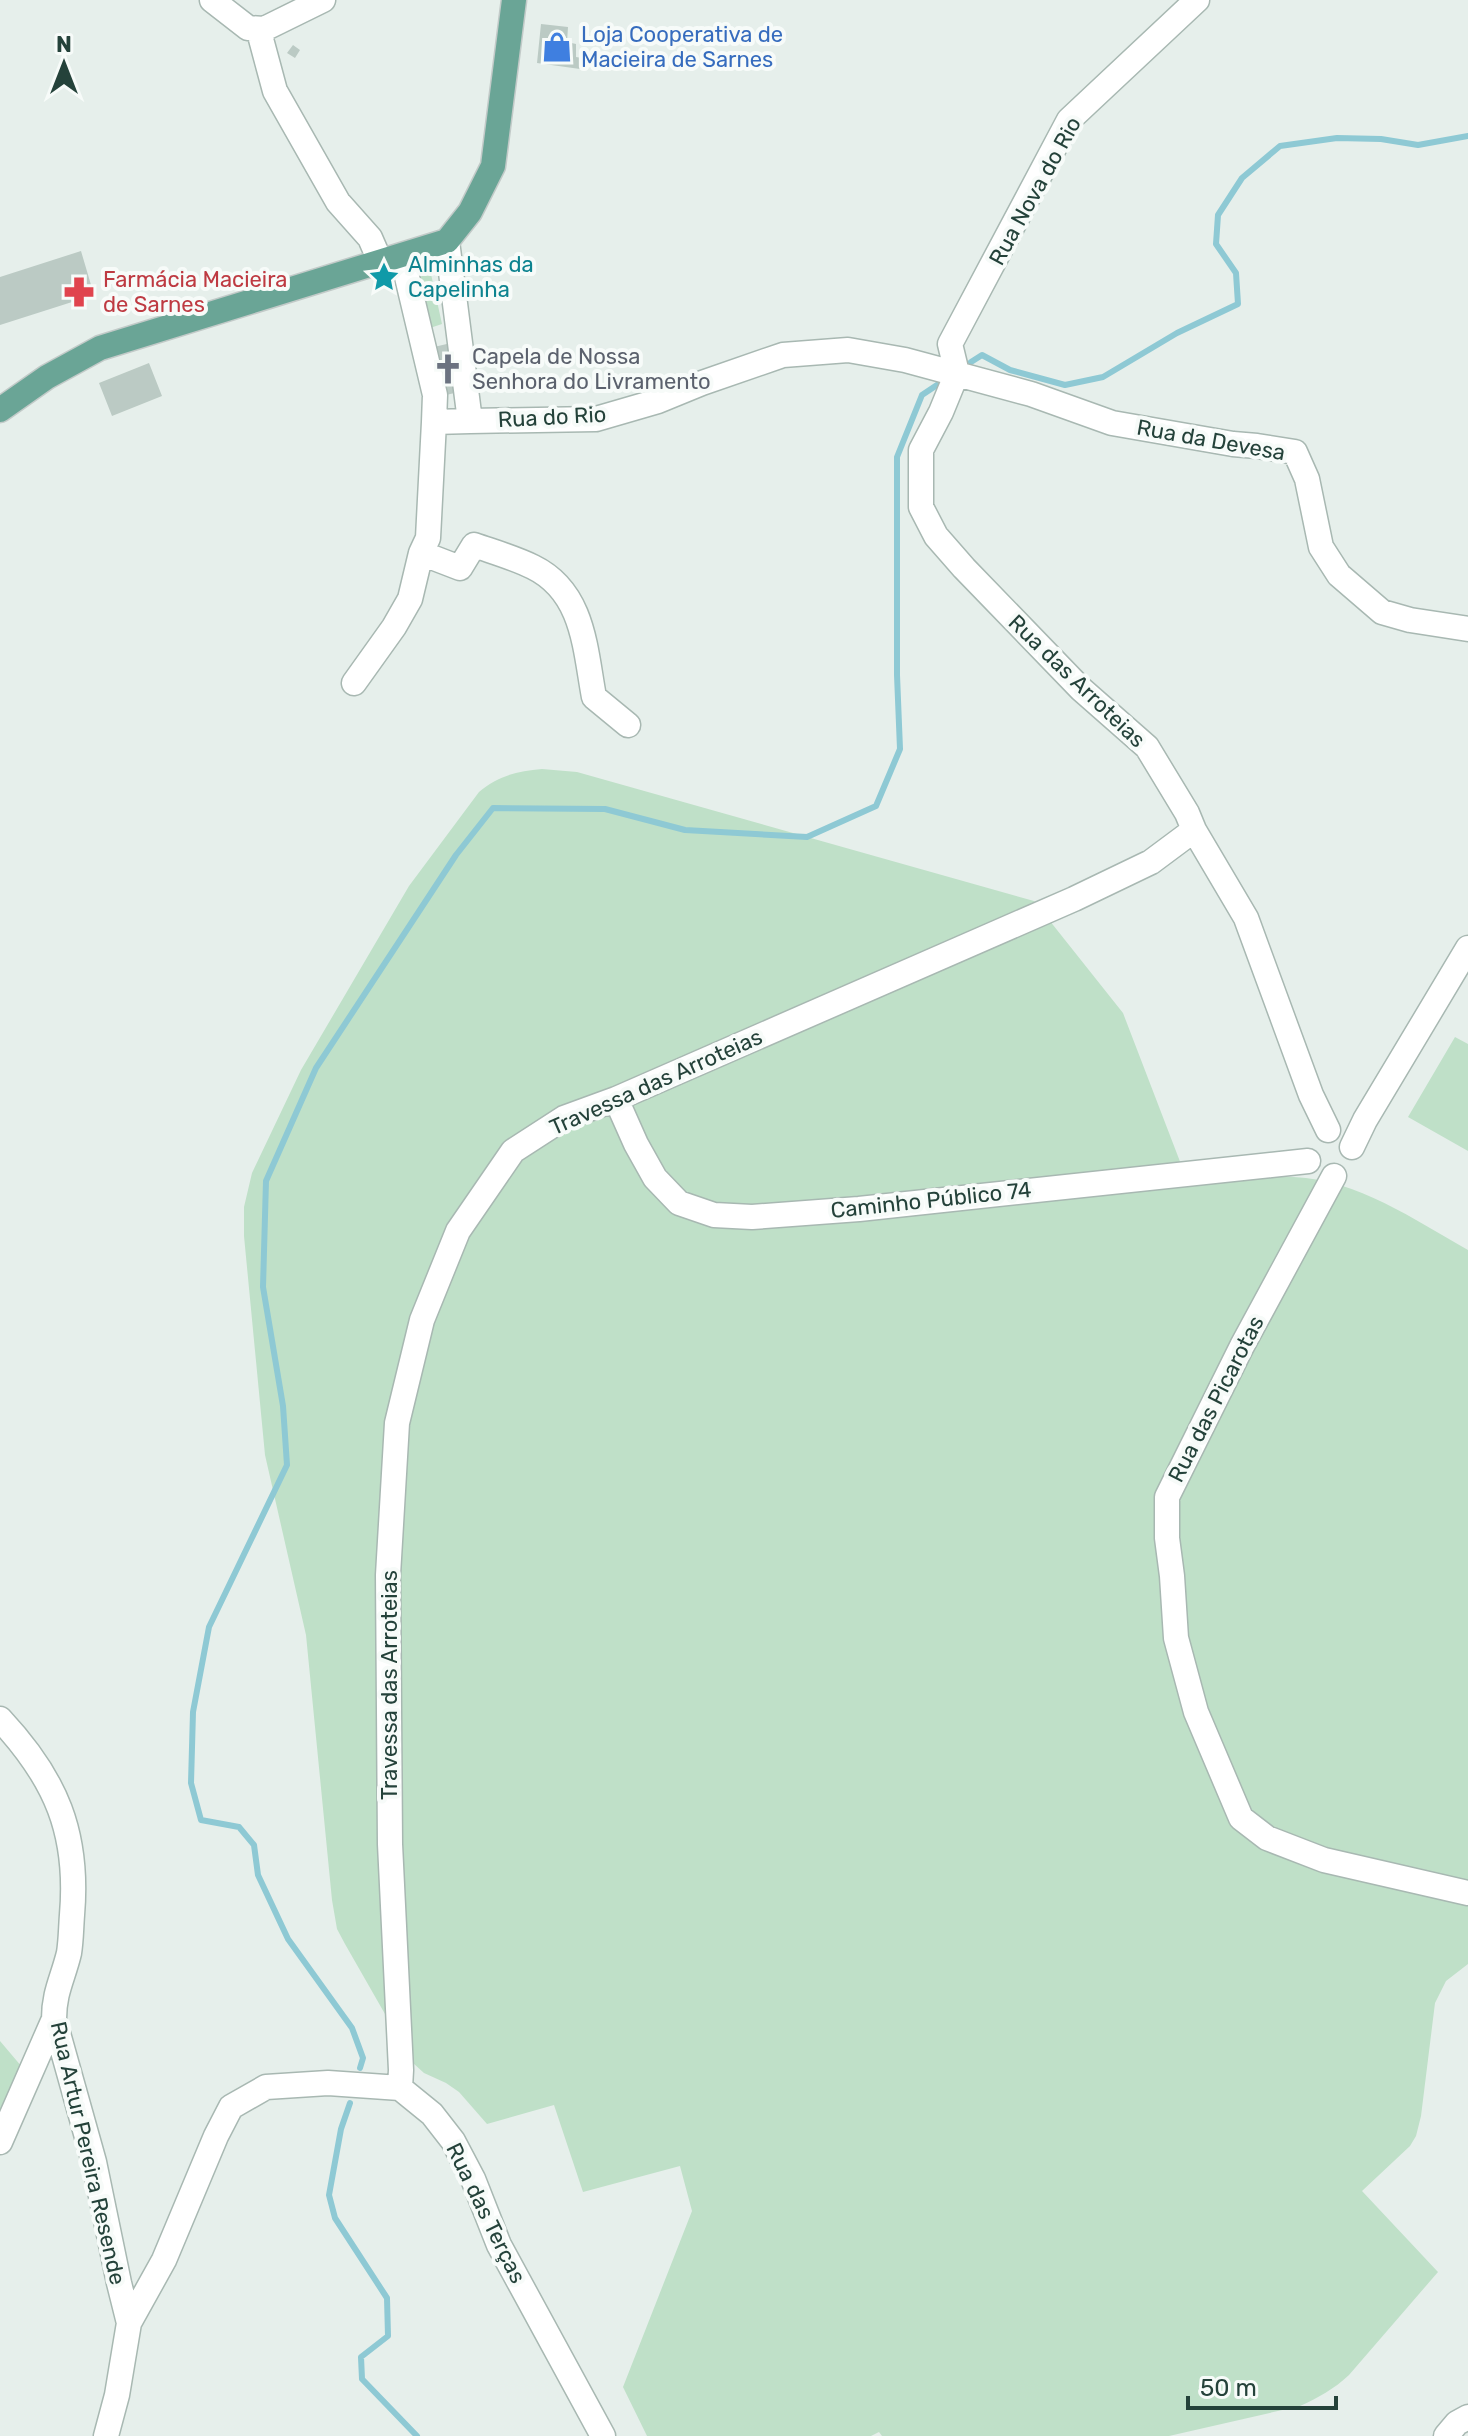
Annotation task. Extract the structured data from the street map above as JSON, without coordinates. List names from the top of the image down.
{
  "streets": {
    "street": [
      "Rua Nova do Rio",
      "Rua do Rio",
      "Rua da Devesa",
      "Rua das Arroteias",
      "Travessa das Arroteias",
      "Caminho Público 74",
      "Rua das Picarotas",
      "Rua Artur Pereira Resende",
      "Rua das Terças"
    ]
  },
  "crossings": [
    ["Rua Nova do Rio", "Rua do Rio"],
    ["Rua Nova do Rio", "Rua da Devesa"],
    ["Rua Nova do Rio", "Rua das Arroteias"],
    ["Rua do Rio", "Rua da Devesa"],
    ["Rua do Rio", "Rua das Arroteias"],
    ["Rua da Devesa", "Rua das Arroteias"],
    ["Rua das Arroteias", "Travessa das Arroteias"],
    ["Rua das Arroteias", "Caminho Público 74"],
    ["Rua das Arroteias", "Rua das Picarotas"],
    ["Travessa das Arroteias", "Caminho Público 74"],
    ["Travessa das Arroteias", "Rua das Terças"],
    ["Caminho Público 74", "Rua das Picarotas"]
  ],
  "places": {
    "shop": ["Loja Cooperativa de Macieira de Sarnes"],
    "place": ["Alminhas da Capelinha"],
    "pharmacy": ["Farmácia Macieira de Sarnes"],
    "church": ["Capela de Nossa Senhora do Livramento"]
  },
  "scale_bar": "50 m",
  "north": "top"
}
